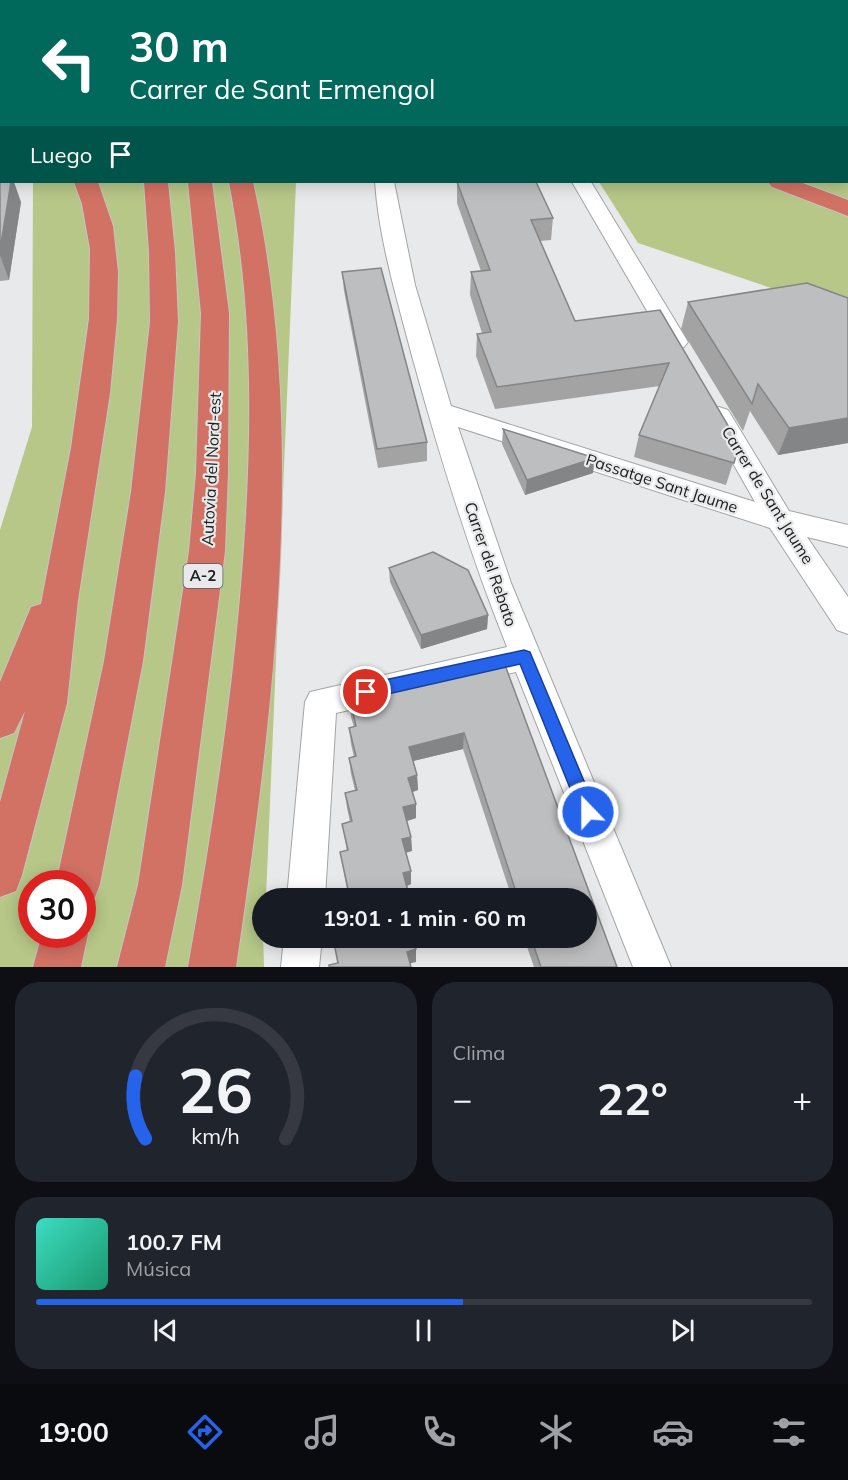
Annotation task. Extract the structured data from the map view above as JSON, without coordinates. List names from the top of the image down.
{
  "streets": {
    "highway": ["Autovia del Nord-est", "A-2"],
    "street": ["Passatge Sant Jaume", "Carrer de Sant Jaume", "Carrer del Rebato"]
  },
  "crossings": [
    ["Passatge Sant Jaume", "Carrer de Sant Jaume"],
    ["Passatge Sant Jaume", "Carrer del Rebato"]
  ],
  "page": {
    "turn": ["30 m", "Carrer de Sant Ermengol"],
    "then": "Luego",
    "limit": "30",
    "trip": "19:01 · 1 min · 60 m",
    "tile": "Clima",
    "heat": ["−", "22°", "+"],
    "song": ["100.7 FM", "Música"],
    "tabs": "19:00",
    "gauge": ["26", "km/h"]
  }
}
